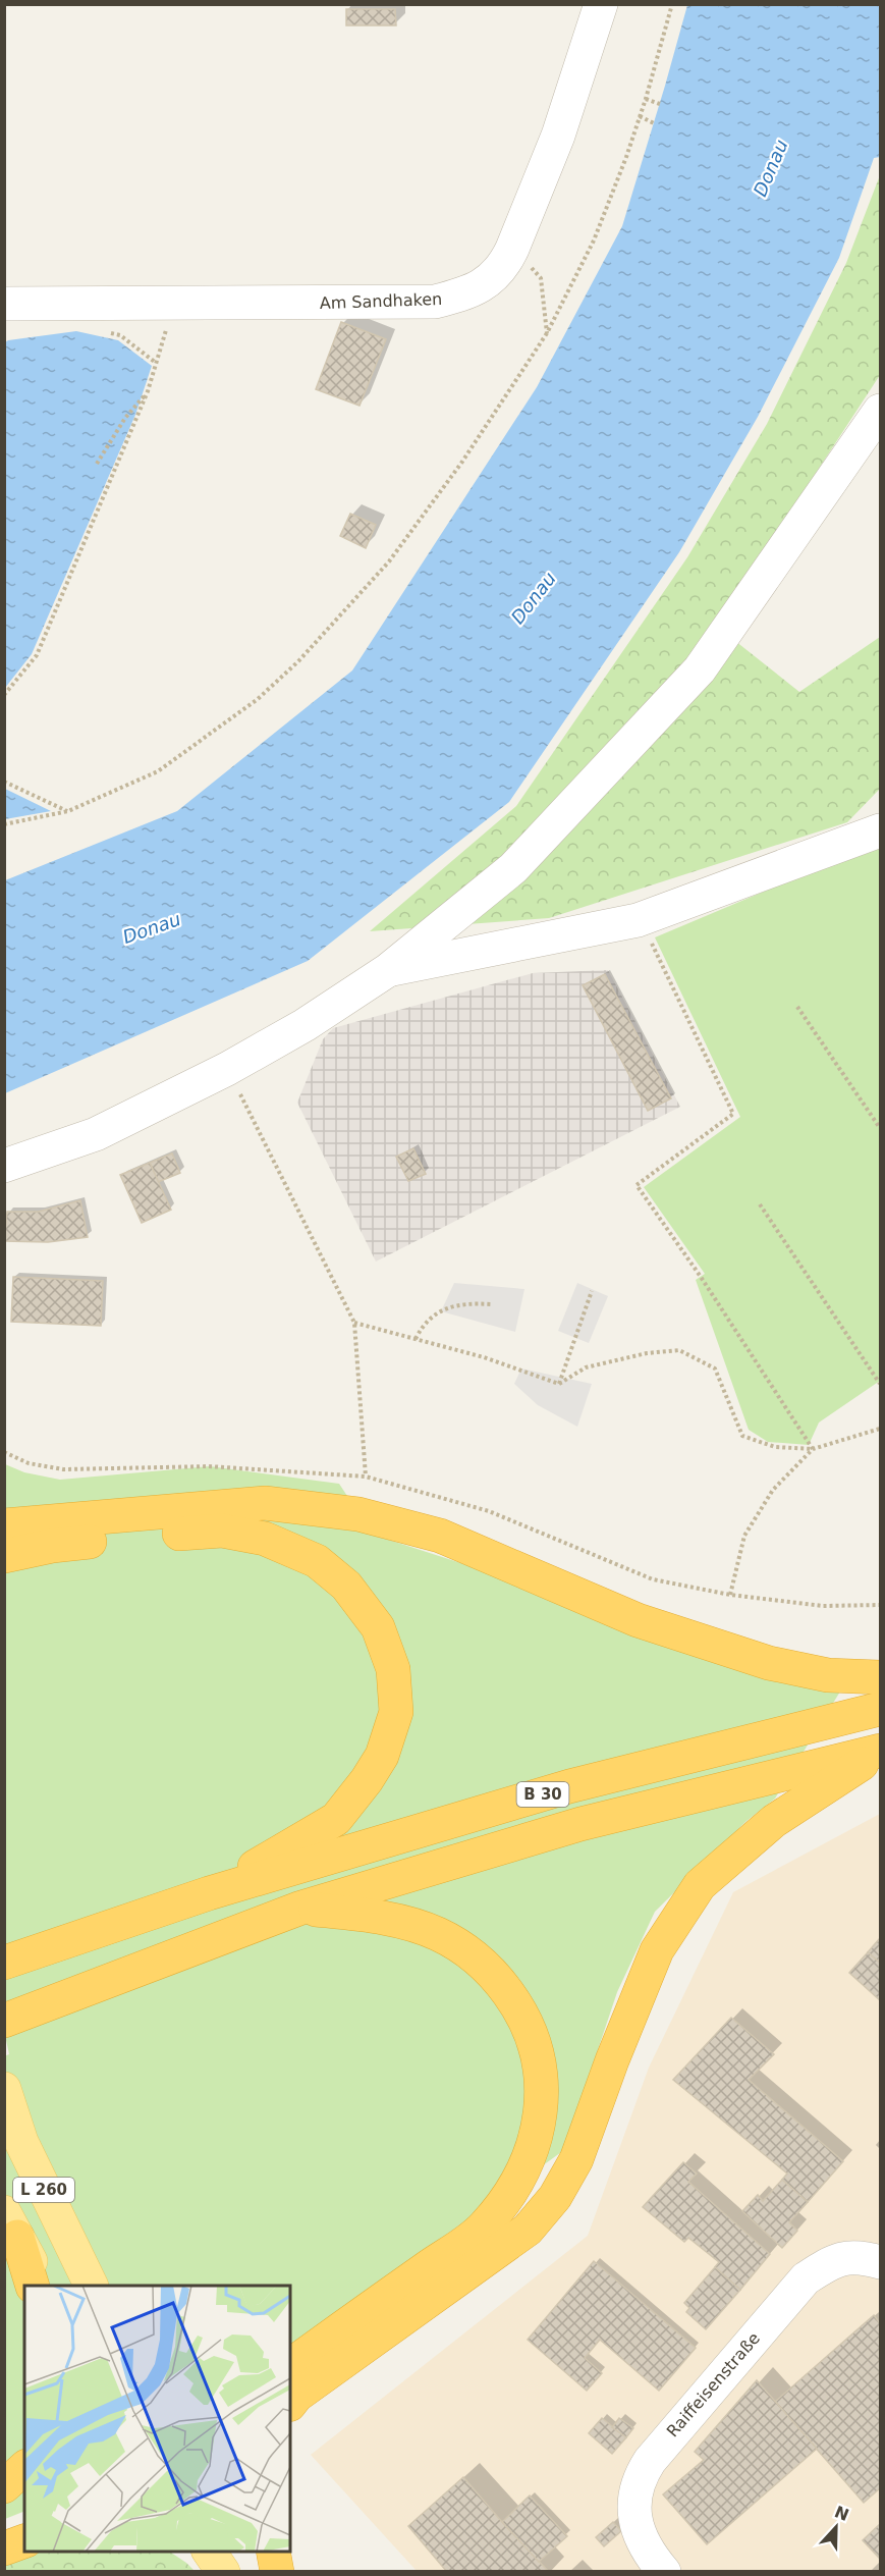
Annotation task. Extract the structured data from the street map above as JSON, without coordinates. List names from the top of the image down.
{
  "streets": {
    "highway": ["B 30"],
    "main road": ["L 260"],
    "street": ["Am Sandhaken", "Raiffeisenstraße"]
  },
  "water": ["Donau"],
  "north": "top"
}
